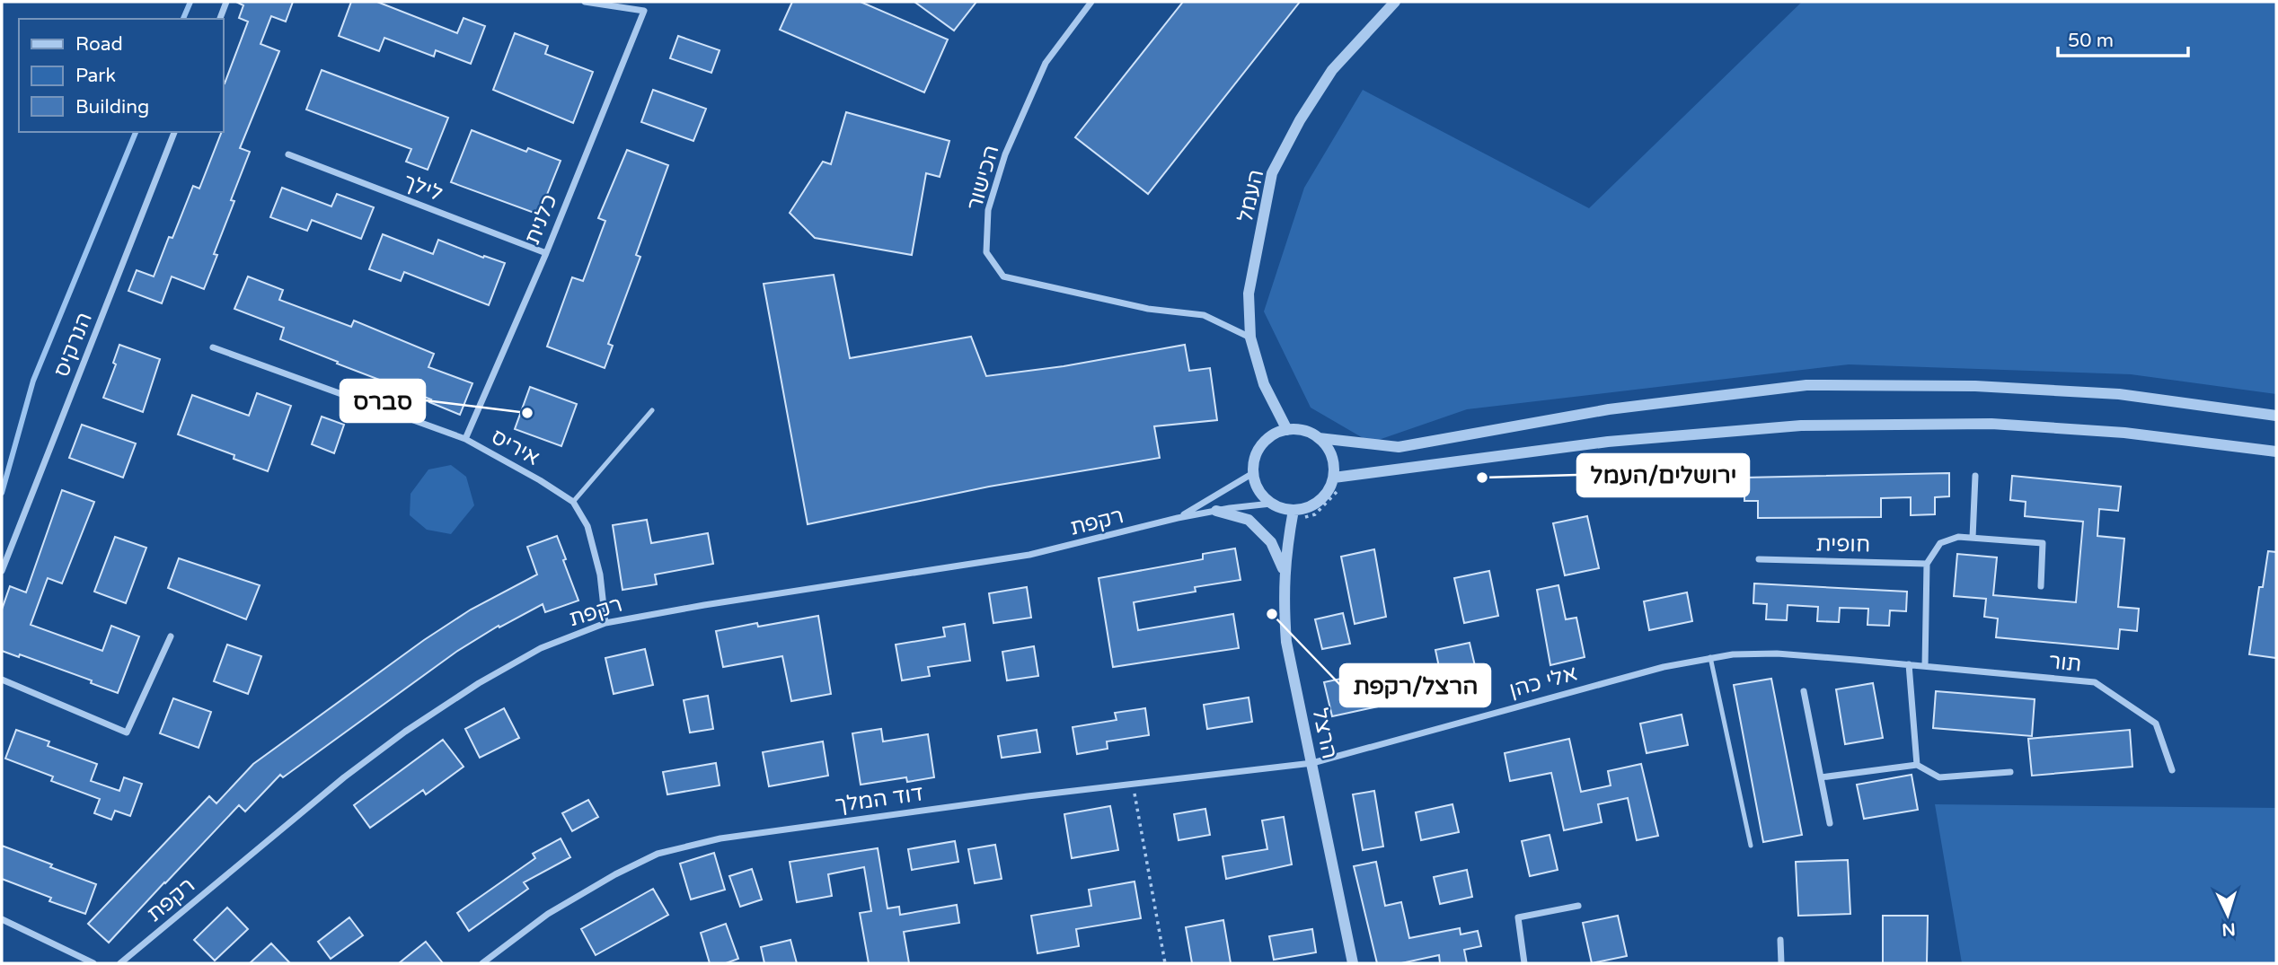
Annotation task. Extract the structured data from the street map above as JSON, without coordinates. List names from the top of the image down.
{
  "streets": {
    "street": [
      "הכישור",
      "לילך",
      "העמל",
      "כלנית",
      "הנרקיס",
      "איריס",
      "רקפת",
      "חופית",
      "תור",
      "אלי כהן",
      "הרצל",
      "דוד המלך"
    ]
  },
  "crossings": [
    ["הכישור", "העמל"],
    ["לילך", "כלנית"],
    ["העמל", "רקפת"],
    ["העמל", "הרצל"],
    ["כלנית", "איריס"],
    ["איריס", "רקפת"],
    ["רקפת", "הרצל"],
    ["תור", "אלי כהן"],
    ["אלי כהן", "הרצל"],
    ["אלי כהן", "דוד המלך"],
    ["הרצל", "דוד המלך"]
  ],
  "places": ["סברס", "ירושלים/העמל", "הרצל/רקפת"],
  "legend": ["Road", "Park", "Building"],
  "scale_bar": "50 m",
  "north": "bottom"
}
